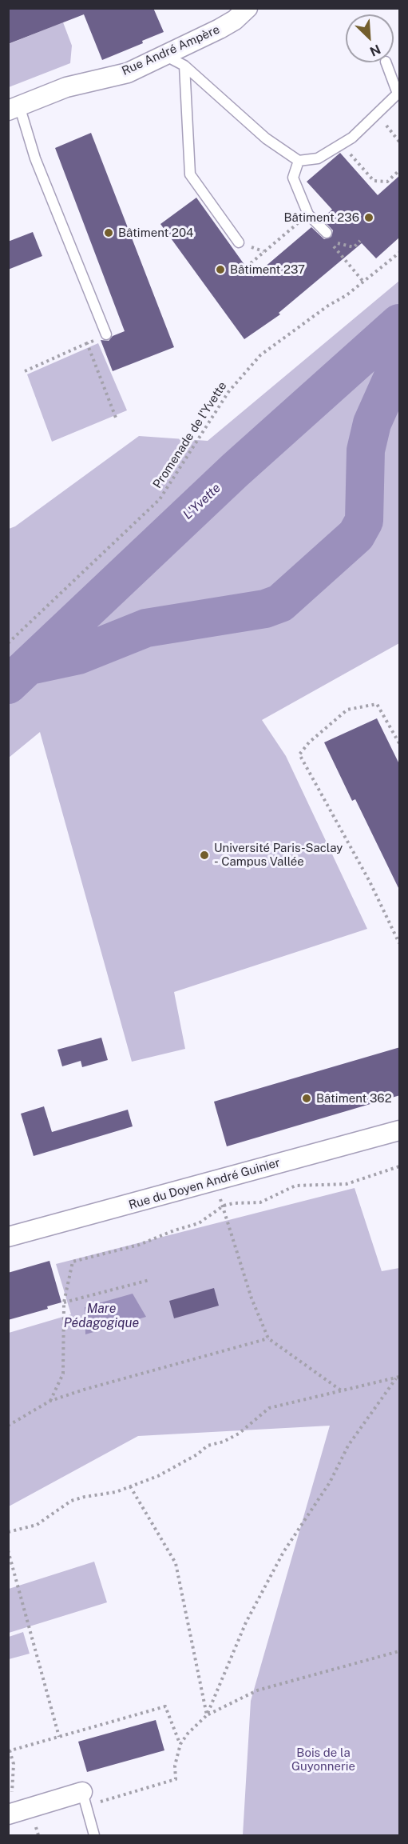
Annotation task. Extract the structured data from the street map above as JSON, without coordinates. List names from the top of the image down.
{
  "streets": {
    "street": ["Rue André Ampère", "Rue du Doyen André Guinier"],
    "path": ["Promenade de l'Yvette"]
  },
  "water": ["L'Yvette", "Mare Pédagogique"],
  "parks": ["Bois de la Guyonnerie"],
  "places": [
    "Bâtiment 236",
    "Bâtiment 204",
    "Bâtiment 237",
    "Université Paris-Saclay - Campus Vallée",
    "Bâtiment 362"
  ],
  "north": "bottom right"
}
